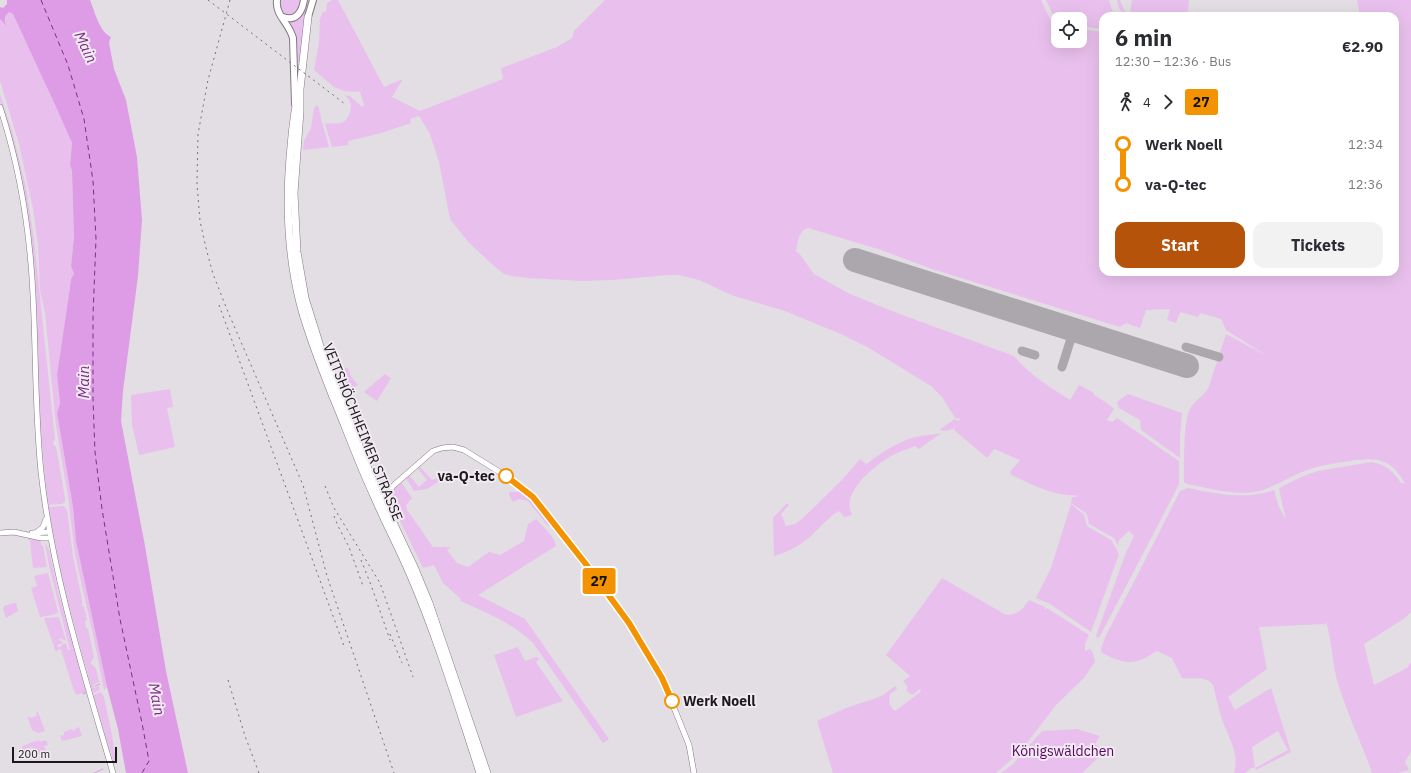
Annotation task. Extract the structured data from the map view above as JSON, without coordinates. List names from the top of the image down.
{
  "streets": {
    "highway": ["VEITSHÖCHHEIMER STRASSE"]
  },
  "water": ["Main"],
  "parks": ["Königswäldchen"],
  "places": ["va-Q-tec", "Werk Noell"],
  "lines": ["bus line 27"],
  "scale_bar": "200 m",
  "page": {
    "on_map": "27",
    "heading": ["6 min", "12:30 – 12:36 · Bus", "€2.90"],
    "legs": ["4", "27"],
    "list": [
      {
        "name": "Werk Noell",
        "value": "12:34"
      },
      {
        "name": "va-Q-tec",
        "value": "12:36"
      }
    ],
    "buttons": ["Start", "Tickets"],
    "scale": "200 m"
  }
}
